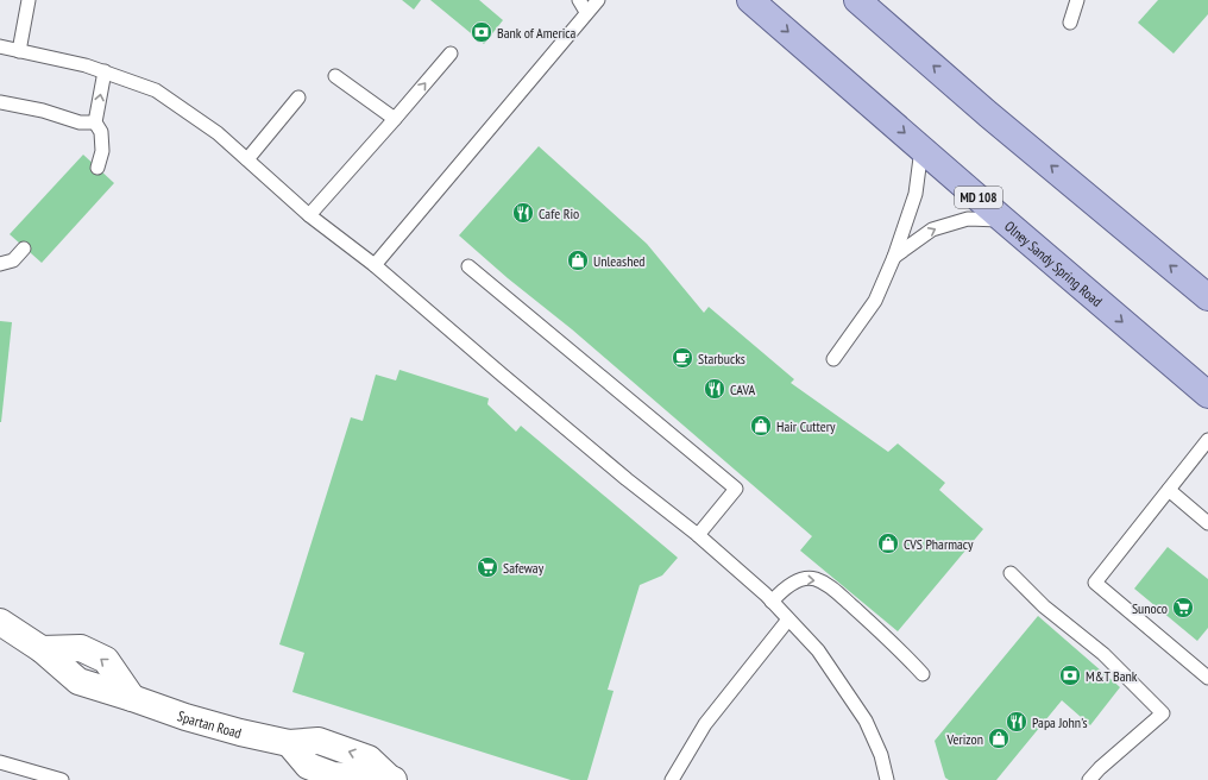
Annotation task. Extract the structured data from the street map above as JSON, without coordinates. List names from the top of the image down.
{
  "streets": {
    "main road": ["MD 108", "Olney Sandy Spring Road"],
    "street": ["Spartan Road"]
  },
  "places": {
    "bank": ["Bank of America", "M&T Bank"],
    "restaurant": ["Cafe Rio", "CAVA", "Papa John's"],
    "shop": [
      "Unleashed",
      "Hair Cuttery",
      "CVS Pharmacy",
      "Verizon"
    ],
    "cafe": ["Starbucks"],
    "supermarket": ["Safeway", "Sunoco"]
  }
}
